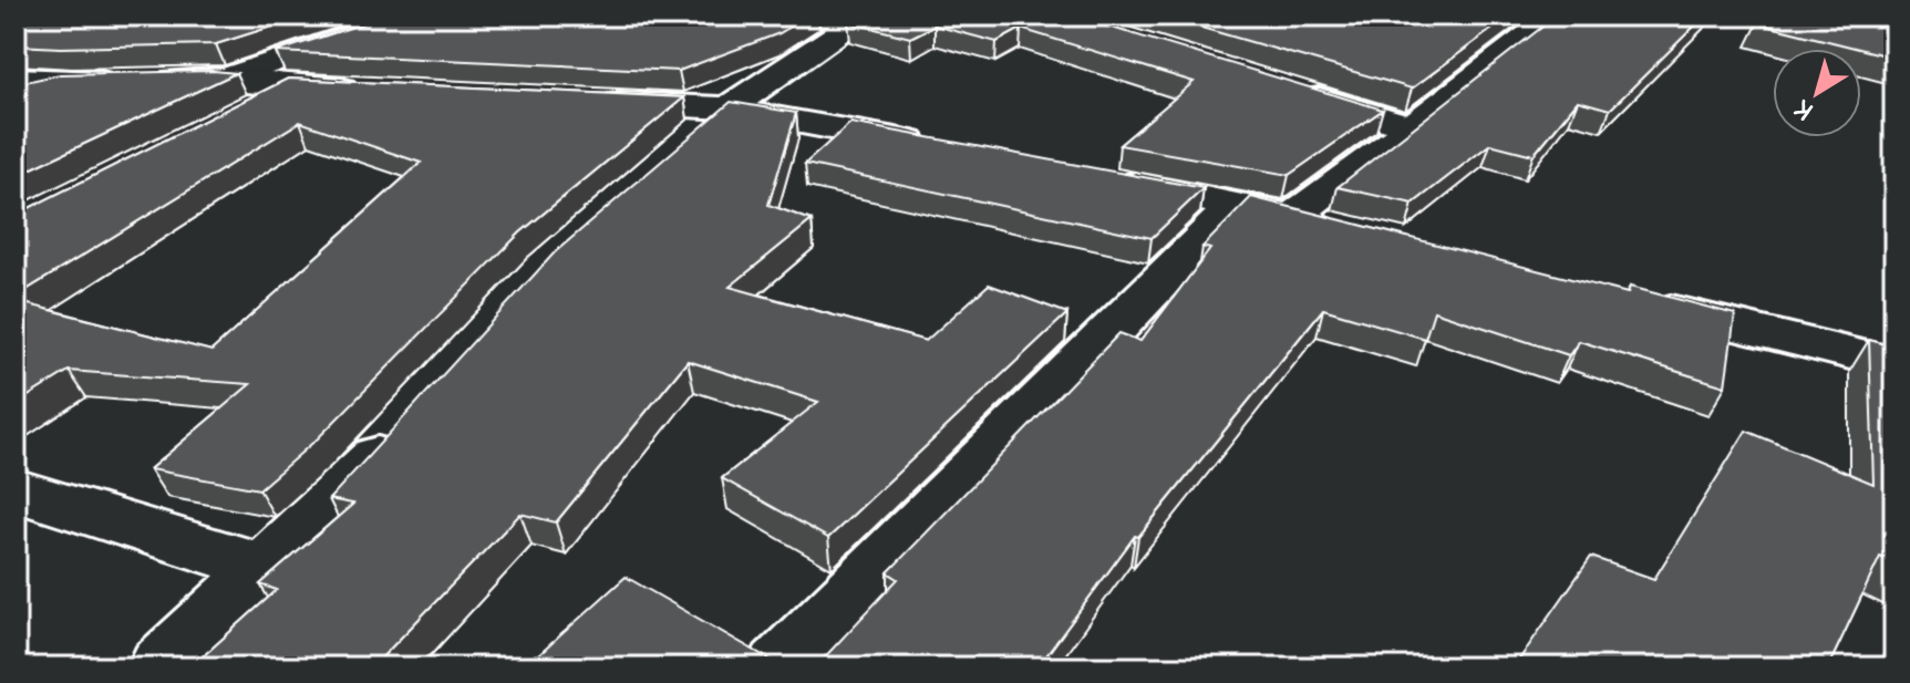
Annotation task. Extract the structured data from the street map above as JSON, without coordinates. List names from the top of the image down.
{
  "north": "bottom left"
}
